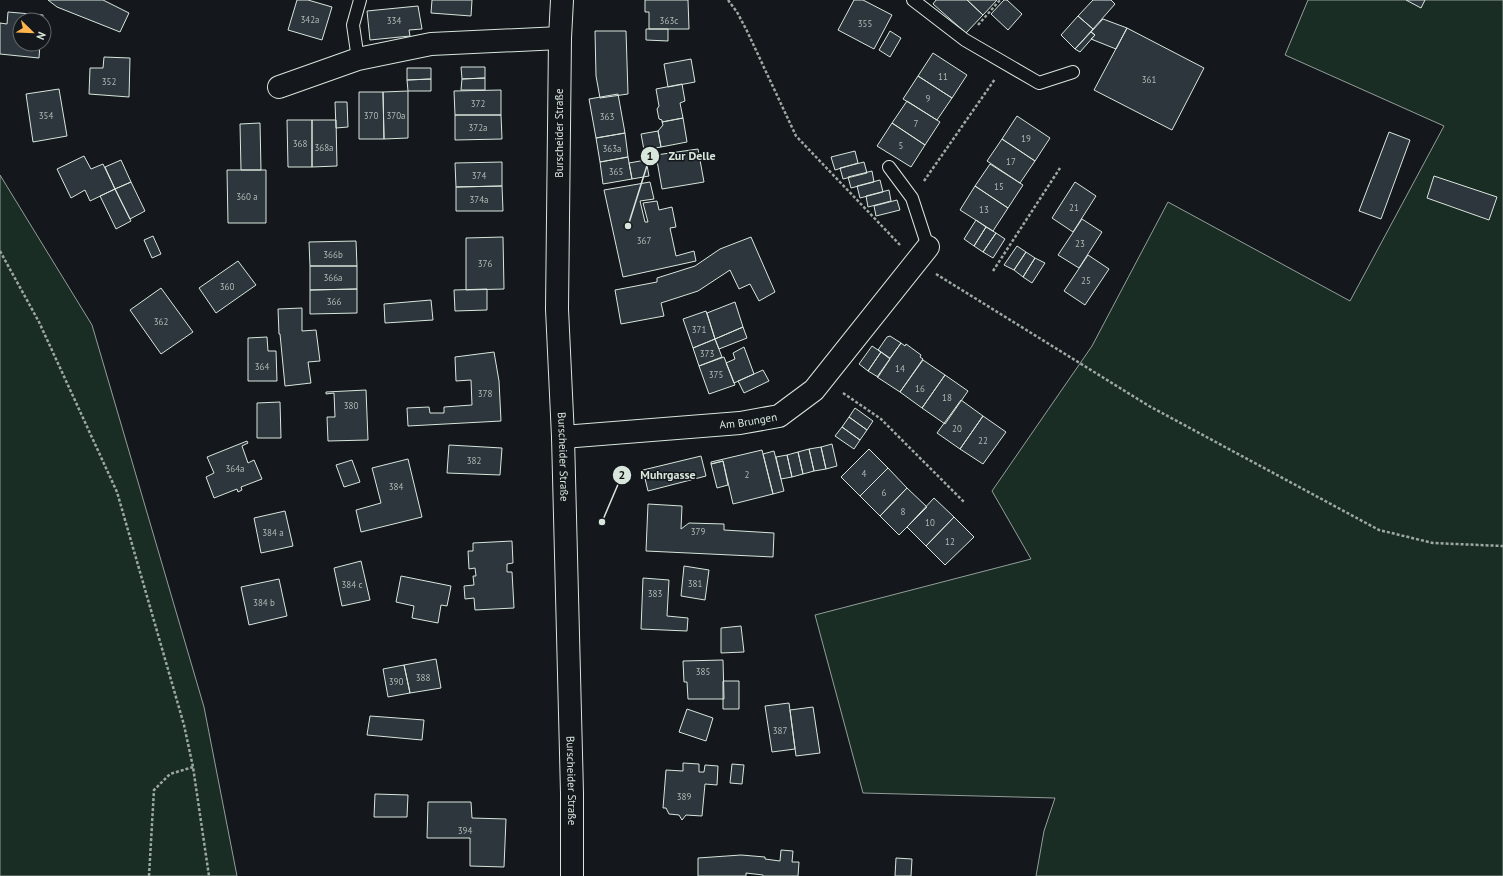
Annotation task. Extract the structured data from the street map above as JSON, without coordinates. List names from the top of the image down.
{
  "streets": {
    "main road": ["Burscheider Straße", "Am Brungen"]
  },
  "crossings": [
    ["Burscheider Straße", "Am Brungen"]
  ],
  "places": ["Zur Delle", "Muhrgasse"],
  "house_numbers": [
    "342a",
    "334",
    "363c",
    "355",
    "11",
    "361",
    "352",
    "9",
    "372",
    "354",
    "370",
    "370a",
    "363",
    "7",
    "372a",
    "19",
    "368",
    "5",
    "368a",
    "363a",
    "17",
    "365",
    "374",
    "15",
    "360 a",
    "374a",
    "21",
    "13",
    "367",
    "23",
    "366b",
    "376",
    "366a",
    "25",
    "360",
    "366",
    "362",
    "371",
    "373",
    "364",
    "14",
    "375",
    "16",
    "378",
    "18",
    "380",
    "20",
    "22",
    "382",
    "364a",
    "4",
    "2",
    "384",
    "6",
    "8",
    "10",
    "379",
    "384 a",
    "12",
    "381",
    "384 c",
    "383",
    "384 b",
    "385",
    "388",
    "390",
    "387",
    "389",
    "394"
  ],
  "north": "bottom right"
}
